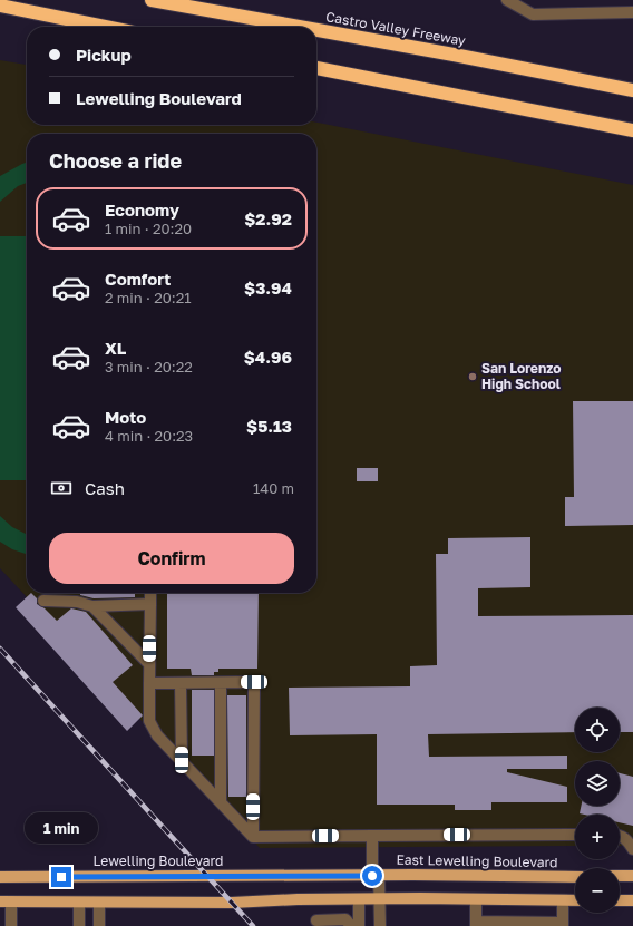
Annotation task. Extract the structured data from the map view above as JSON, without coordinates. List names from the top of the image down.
{
  "streets": {
    "highway": ["Castro Valley Freeway"],
    "main road": ["Lewelling Boulevard", "East Lewelling Boulevard"]
  },
  "crossings": [
    ["Lewelling Boulevard", "East Lewelling Boulevard"]
  ],
  "places": ["San Lorenzo High School"],
  "page": {
    "banner": ["Pickup", "Lewelling Boulevard"],
    "heading": "Choose a ride",
    "list": [
      {
        "name": "Economy",
        "note": "1 min · 20:20",
        "value": "$2.92"
      },
      {
        "name": "Comfort",
        "note": "2 min · 20:21",
        "value": "$3.94"
      },
      {
        "name": "XL",
        "note": "3 min · 20:22",
        "value": "$4.96"
      },
      {
        "name": "Moto",
        "note": "4 min · 20:23",
        "value": "$5.13"
      }
    ],
    "pay": ["Cash", "140 m"],
    "buttons": "Confirm",
    "map_buttons": ["+", "−"],
    "bubble": "1 min"
  }
}
